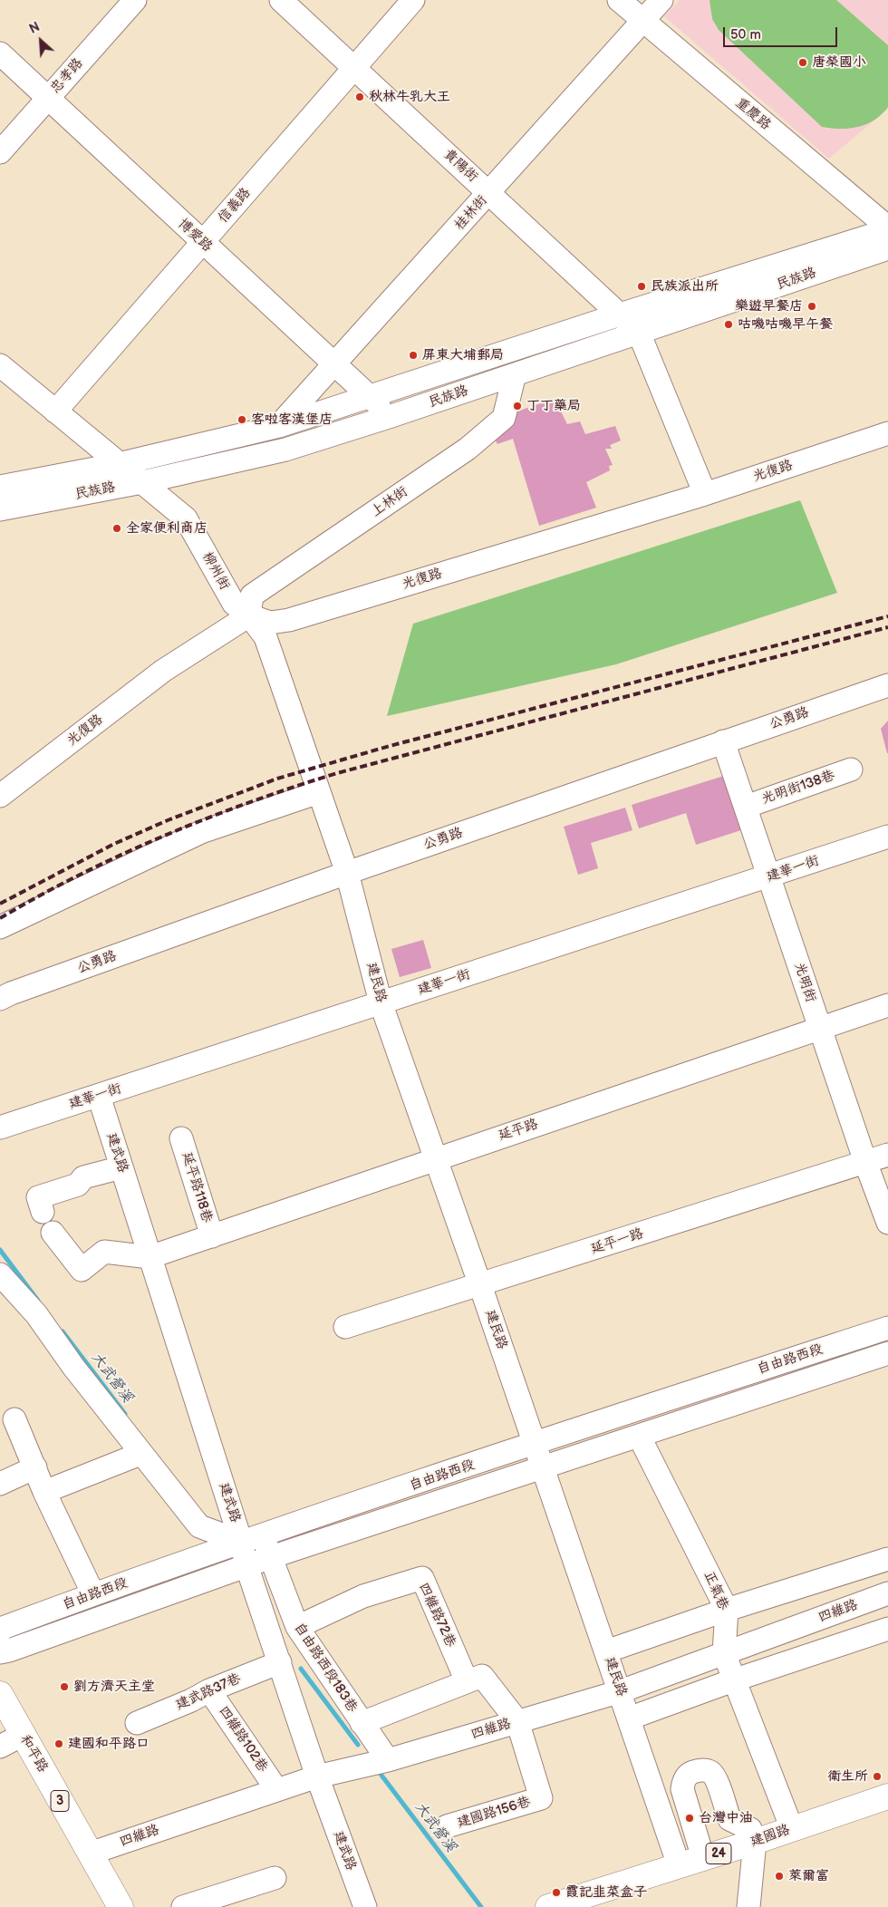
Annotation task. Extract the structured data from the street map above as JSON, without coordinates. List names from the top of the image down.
{
  "streets": {
    "main road": [
      "和平路",
      "3",
      "建國路",
      "24"
    ],
    "street": [
      "忠孝路",
      "重慶路",
      "貴陽街",
      "信義路",
      "桂林街",
      "博愛路",
      "民族路",
      "光復路",
      "上林街",
      "柳州街",
      "公勇路",
      "光明街138巷",
      "建華一街",
      "建民路",
      "光明街",
      "延平路",
      "建武路",
      "延平路118巷",
      "延平一路",
      "自由路西段",
      "正氣巷",
      "四維路",
      "四維路72巷",
      "自由路西段183巷",
      "建武路37巷",
      "四維路102巷",
      "建國路156巷"
    ]
  },
  "crossings": [
    ["忠孝路", "博愛路"],
    ["重慶路", "桂林街"],
    ["重慶路", "民族路"],
    ["貴陽街", "信義路"],
    ["貴陽街", "桂林街"],
    ["貴陽街", "民族路"],
    ["信義路", "博愛路"],
    ["信義路", "柳州街"],
    ["桂林街", "博愛路"],
    ["桂林街", "民族路"],
    ["博愛路", "民族路"],
    ["民族路", "上林街"],
    ["民族路", "柳州街"],
    ["光復路", "上林街"],
    ["光復路", "柳州街"],
    ["上林街", "柳州街"],
    ["柳州街", "建民路"],
    ["公勇路", "建民路"],
    ["公勇路", "光明街"],
    ["光明街138巷", "光明街"],
    ["建華一街", "建民路"],
    ["建華一街", "光明街"],
    ["建華一街", "建武路"],
    ["建民路", "延平路"],
    ["建民路", "延平一路"],
    ["建民路", "自由路西段"],
    ["建民路", "四維路"],
    ["建民路", "建國路"],
    ["光明街", "延平路"],
    ["光明街", "延平一路"],
    ["延平路", "建武路"],
    ["延平路", "延平路118巷"],
    ["建武路", "自由路西段"],
    ["建武路", "四維路"],
    ["建武路", "建武路37巷"],
    ["自由路西段", "正氣巷"],
    ["自由路西段", "自由路西段183巷"],
    ["正氣巷", "四維路"],
    ["正氣巷", "建國路"],
    ["四維路", "自由路西段183巷"],
    ["四維路", "四維路102巷"],
    ["四維路", "和平路"],
    ["四維路", "建國路156巷"],
    ["四維路72巷", "自由路西段183巷"],
    ["建武路37巷", "四維路102巷"]
  ],
  "water": ["大武營溪"],
  "places": [
    "唐榮國小",
    "秋林牛乳大王",
    "民族派出所",
    "樂遊早餐店",
    "咕嘰咕嘰早午餐",
    "屏東大埔郵局",
    "丁丁藥局",
    "客啦客漢堡店",
    "全家便利商店",
    "劉方濟天主堂",
    "建國和平路口",
    "衛生所",
    "台灣中油",
    "萊爾富",
    "霞記韭菜盒子"
  ],
  "scale_bar": "50 m",
  "north": "top left"
}
